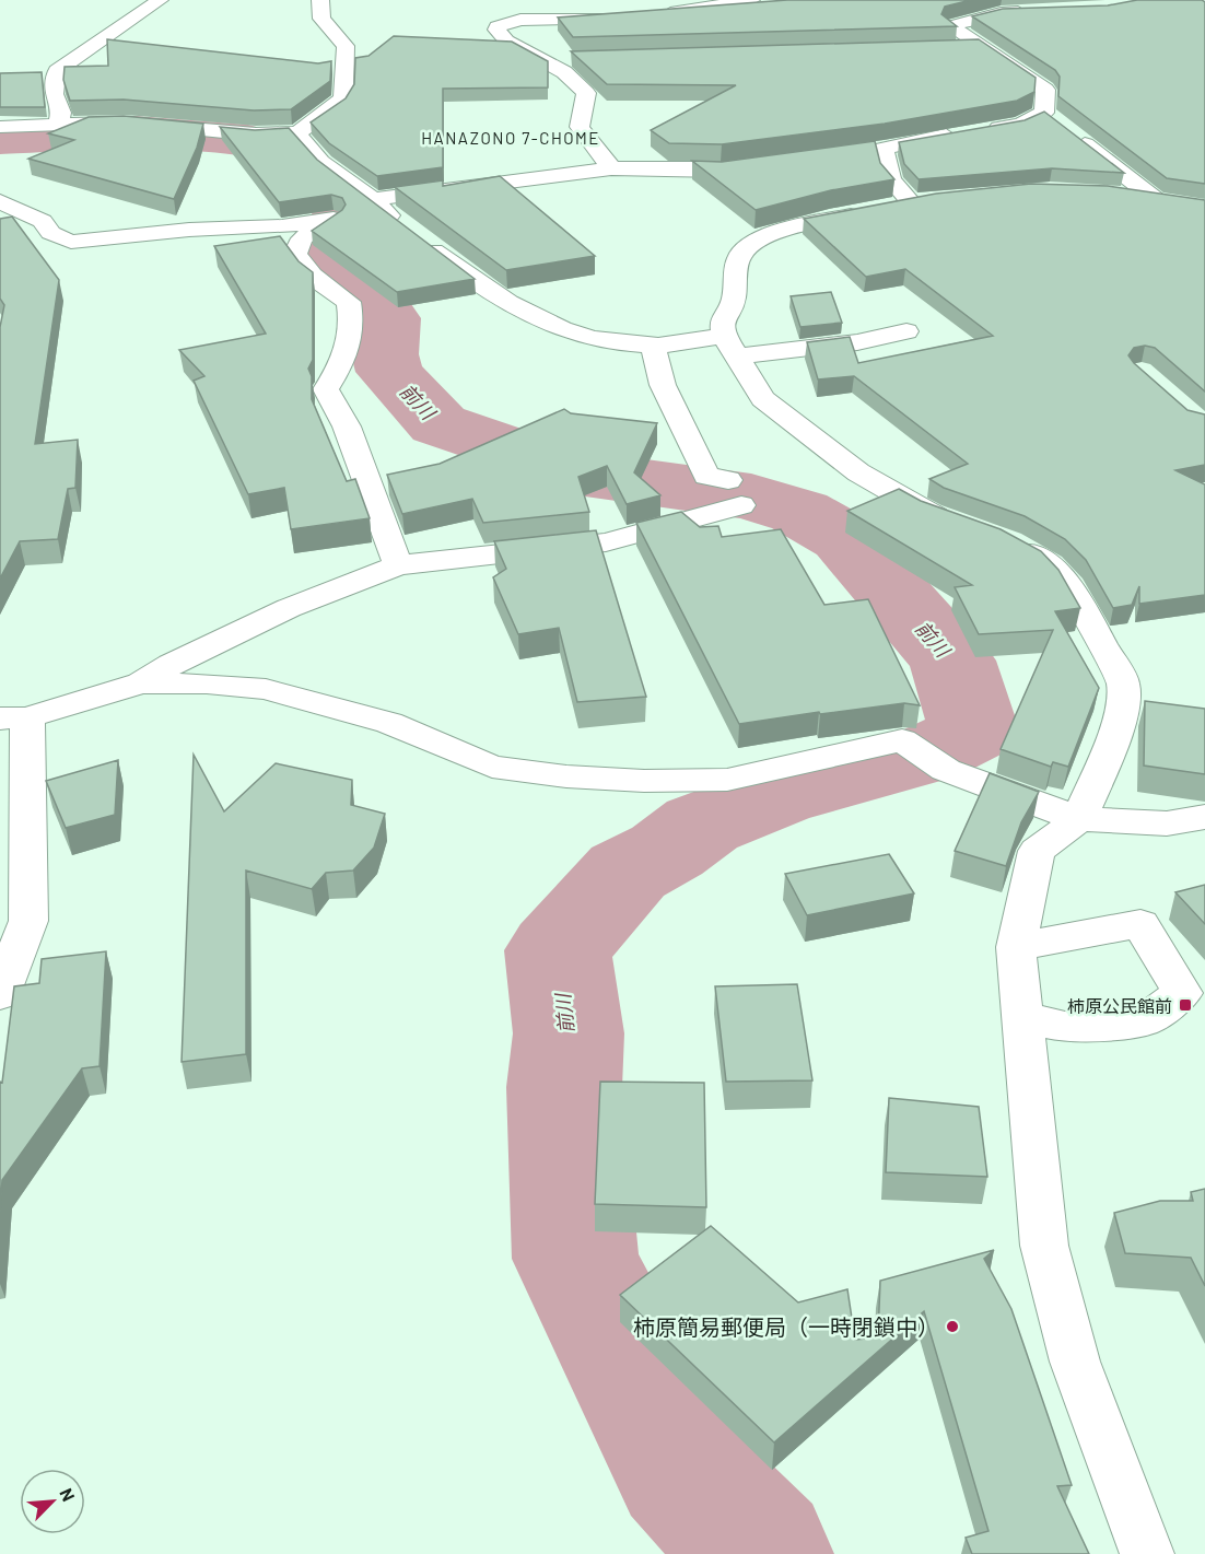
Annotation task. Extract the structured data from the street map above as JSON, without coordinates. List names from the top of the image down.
{
  "districts": ["HANAZONO 7-CHOME"],
  "water": ["前川"],
  "places": {
    "transit": ["柿原公民館前"],
    "other": ["柿原簡易郵便局（一時閉鎖中）"]
  },
  "north": "top right"
}
